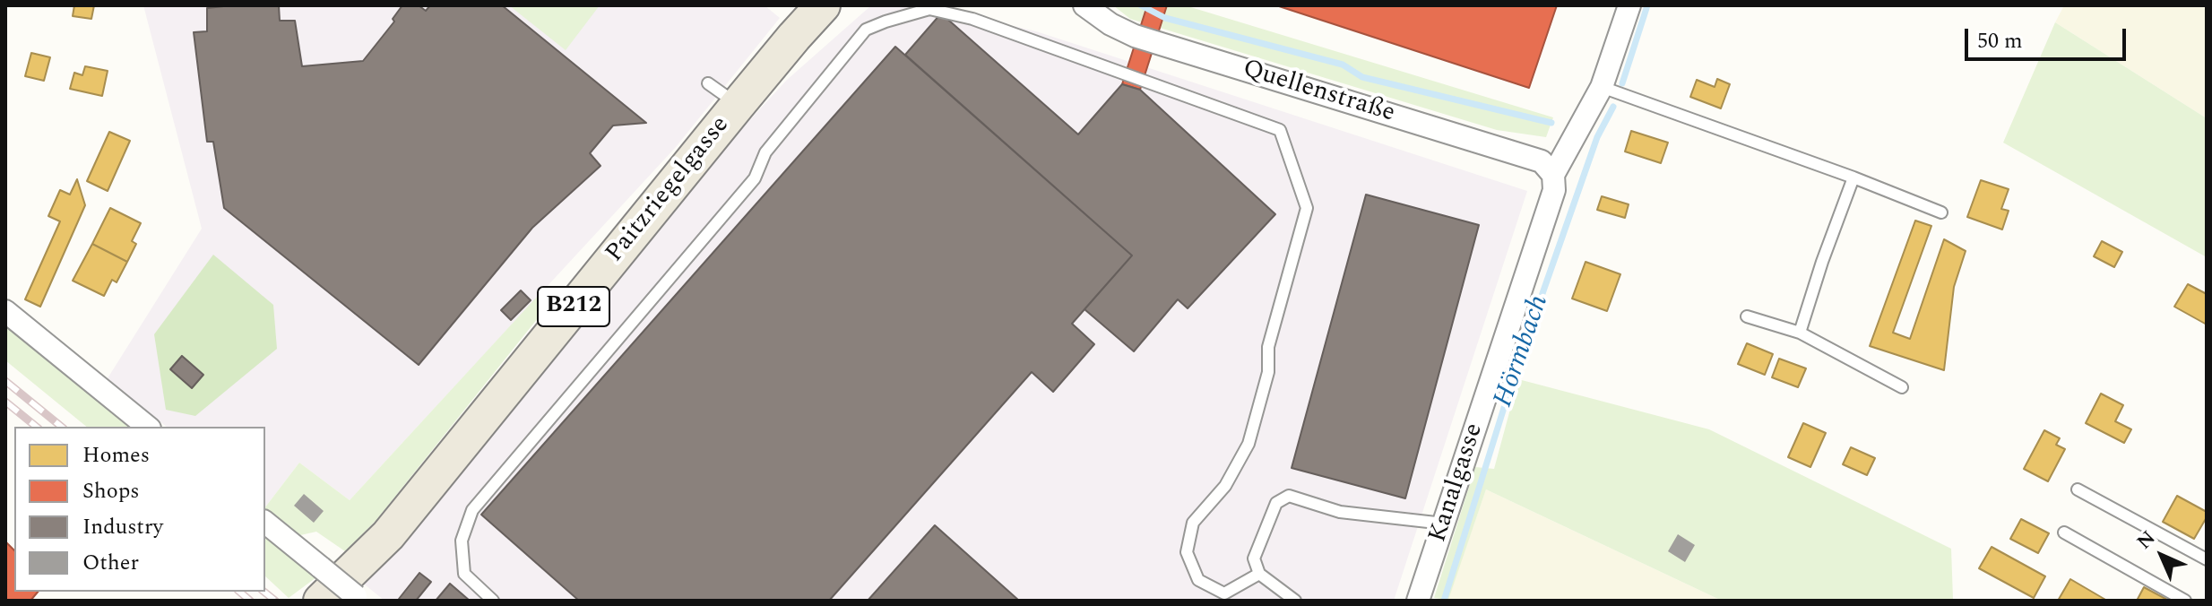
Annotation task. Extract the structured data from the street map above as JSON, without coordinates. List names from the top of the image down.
{
  "streets": {
    "main road": ["Paitzriegelgasse", "B212"],
    "street": ["Quellenstraße", "Kanalgasse"]
  },
  "crossings": [
    ["Quellenstraße", "Kanalgasse"]
  ],
  "water": ["Hörmbach"],
  "legend": [
    "Homes",
    "Shops",
    "Industry",
    "Other"
  ],
  "scale_bar": "50 m",
  "north": "top left"
}
